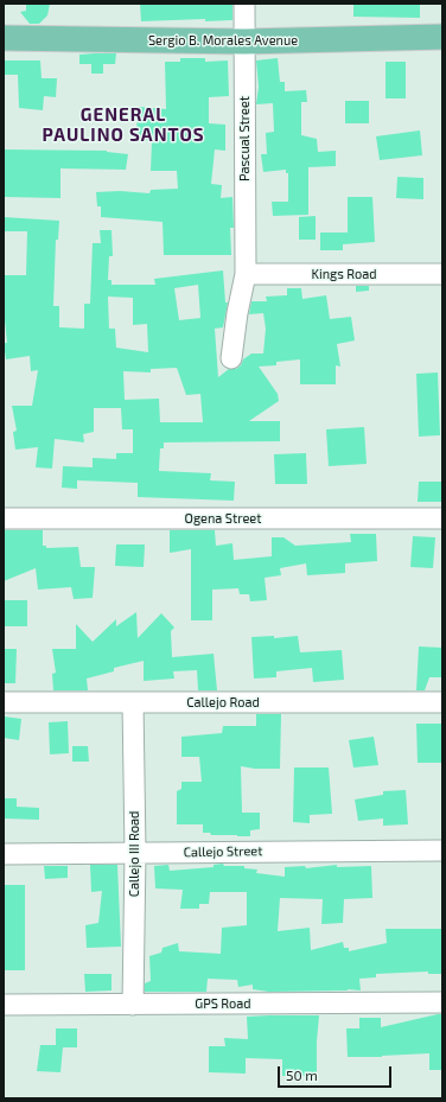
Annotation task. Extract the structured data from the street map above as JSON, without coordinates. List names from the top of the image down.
{
  "streets": {
    "main road": ["Sergio B. Morales Avenue"],
    "street": [
      "Pascual Street",
      "Kings Road",
      "Ogena Street",
      "Callejo Road",
      "Callejo Street",
      "Callejo III Road",
      "GPS Road"
    ]
  },
  "crossings": [
    ["Sergio B. Morales Avenue", "Pascual Street"],
    ["Pascual Street", "Kings Road"],
    ["Callejo Road", "Callejo III Road"],
    ["Callejo Street", "Callejo III Road"],
    ["Callejo III Road", "GPS Road"]
  ],
  "districts": ["GENERAL PAULINO SANTOS"],
  "scale_bar": "50 m"
}
